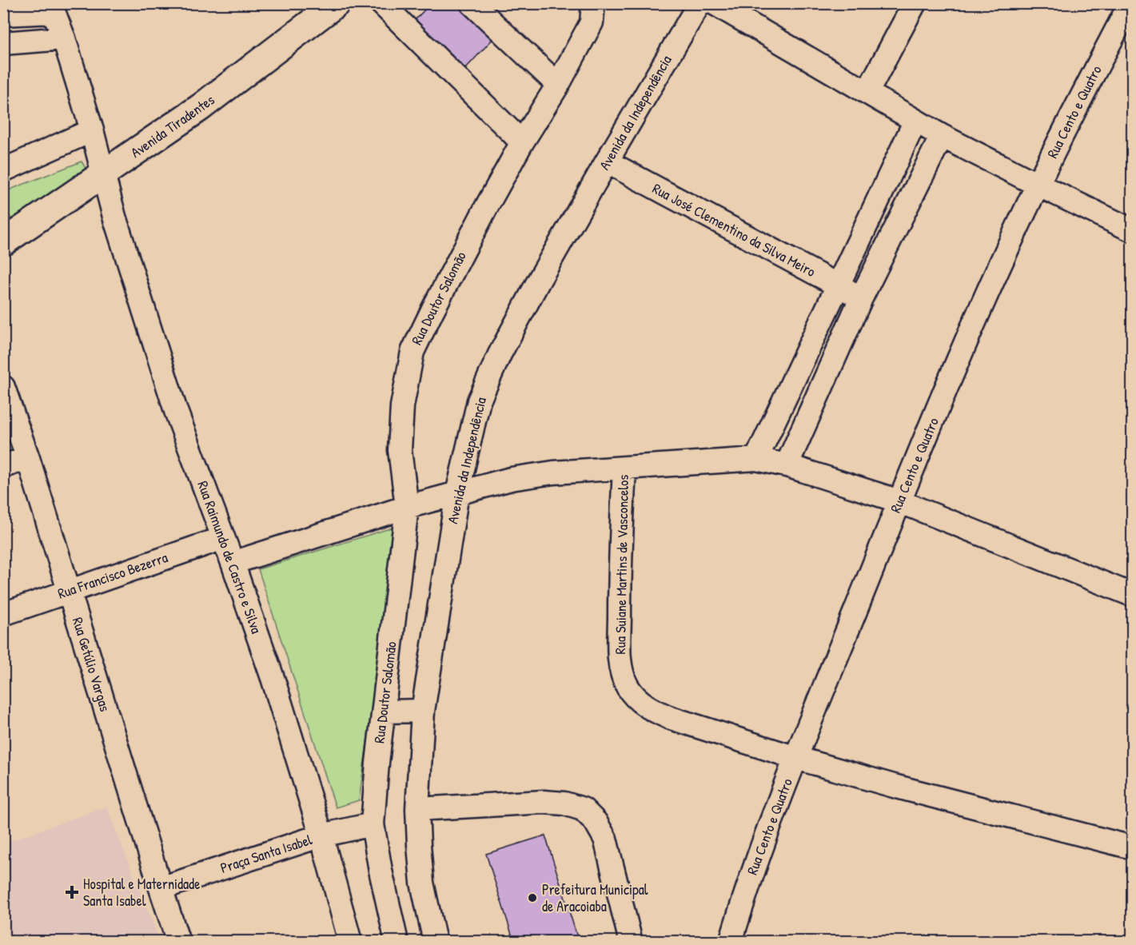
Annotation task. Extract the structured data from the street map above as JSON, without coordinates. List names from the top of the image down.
{
  "streets": {
    "main road": ["Avenida Tiradentes"],
    "street": [
      "Rua Cento e Quatro",
      "Avenida da Independência",
      "Rua José Clementino da Silva Meiro",
      "Rua Doutor Salomão",
      "Rua Raimundo de Castro e Silva",
      "Rua Suiane Martins de Vasconcelos",
      "Rua Francisco Bezerra",
      "Rua Getúlio Vargas",
      "Praça Santa Isabel"
    ]
  },
  "crossings": [
    ["Rua Cento e Quatro", "Rua Suiane Martins de Vasconcelos"],
    ["Avenida da Independência", "Rua José Clementino da Silva Meiro"],
    ["Avenida Tiradentes", "Rua Raimundo de Castro e Silva"],
    ["Rua Doutor Salomão", "Praça Santa Isabel"],
    ["Rua Raimundo de Castro e Silva", "Rua Francisco Bezerra"],
    ["Rua Raimundo de Castro e Silva", "Praça Santa Isabel"],
    ["Rua Francisco Bezerra", "Rua Getúlio Vargas"],
    ["Rua Getúlio Vargas", "Praça Santa Isabel"]
  ],
  "places": {
    "health": ["Hospital e Maternidade Santa Isabel"],
    "other": ["Prefeitura Municipal de Aracoiaba"]
  }
}
